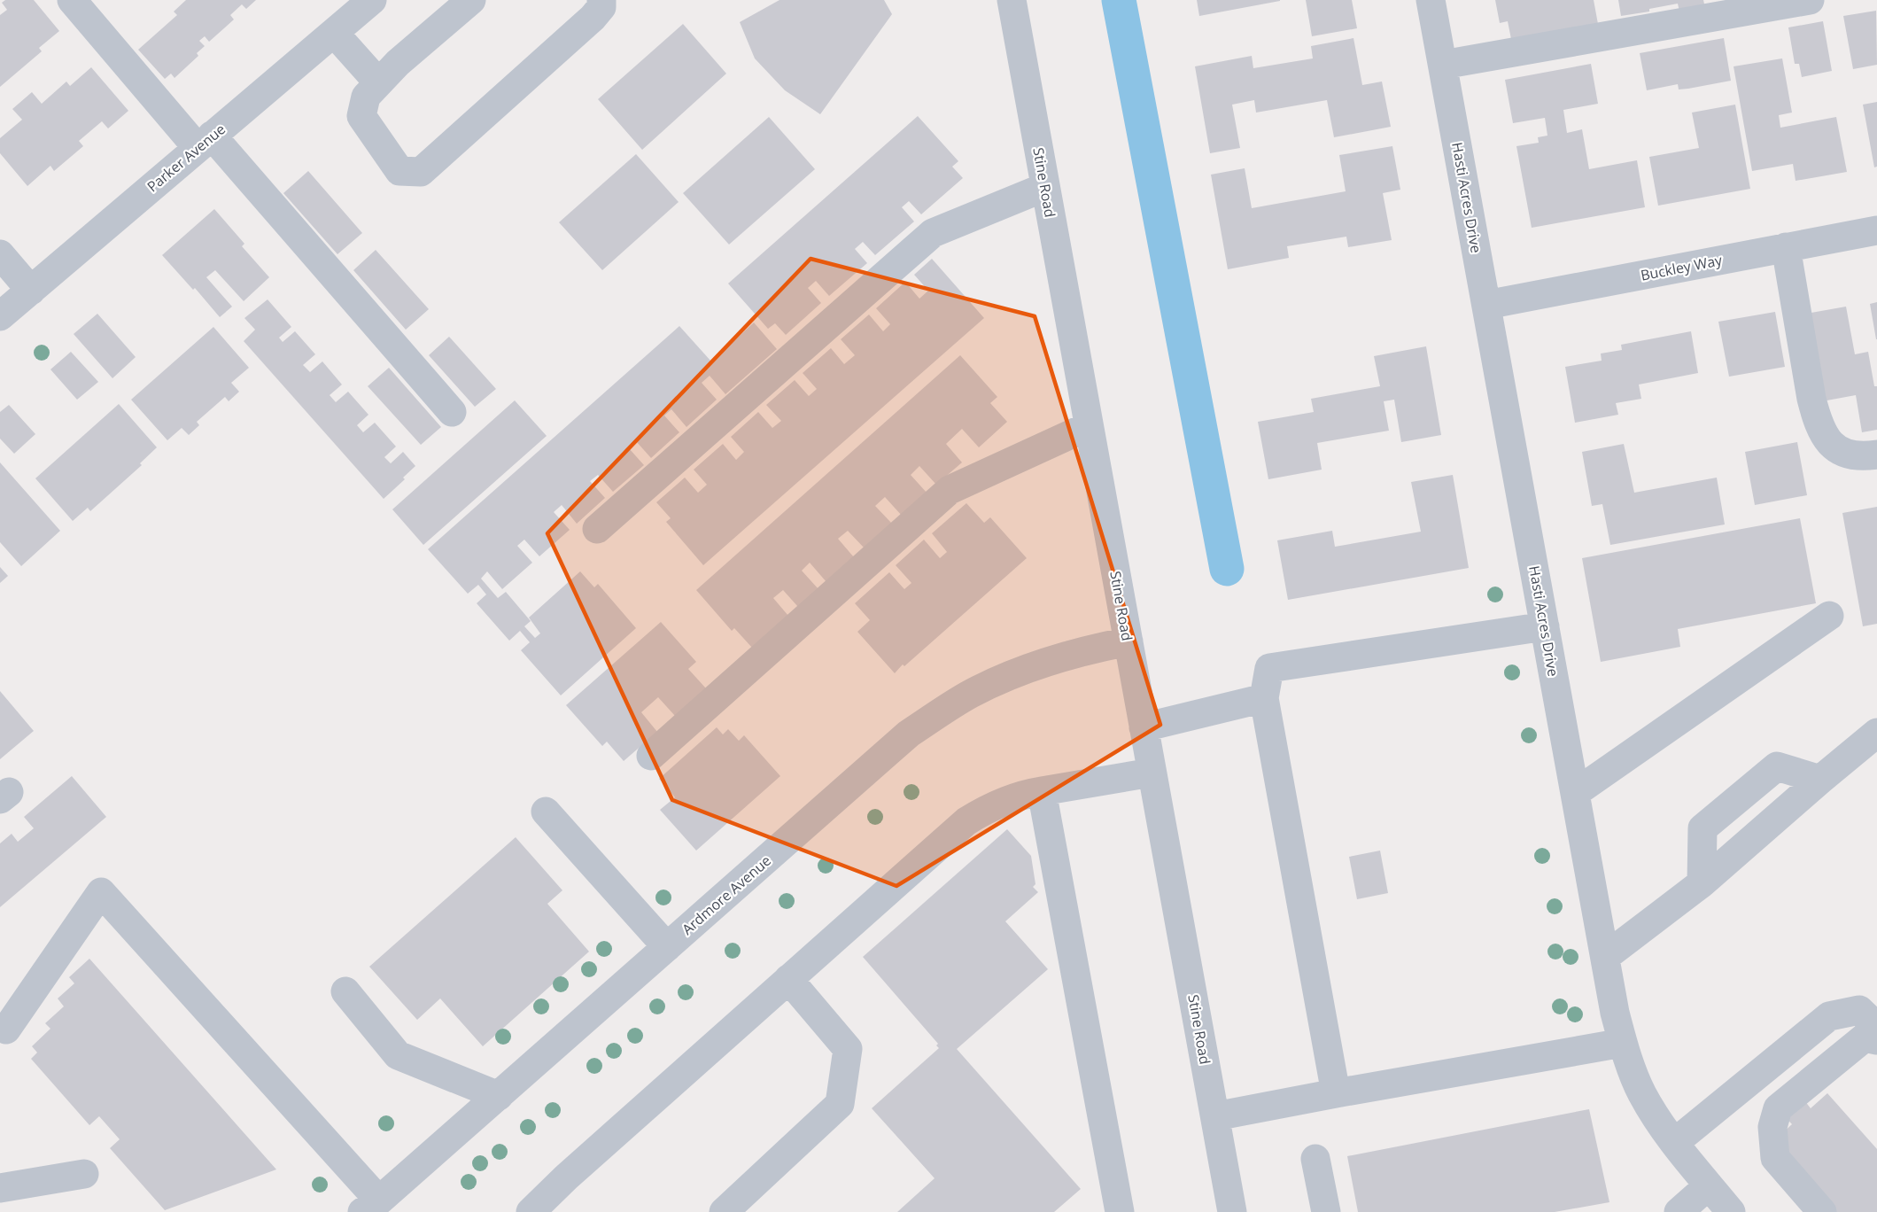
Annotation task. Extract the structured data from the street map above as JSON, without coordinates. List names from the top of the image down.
{
  "streets": {
    "street": [
      "Parker Avenue",
      "Stine Road",
      "Hasti Acres Drive",
      "Buckley Way",
      "Ardmore Avenue"
    ]
  },
  "crossings": [
    ["Stine Road", "Ardmore Avenue"],
    ["Hasti Acres Drive", "Buckley Way"]
  ]
}
